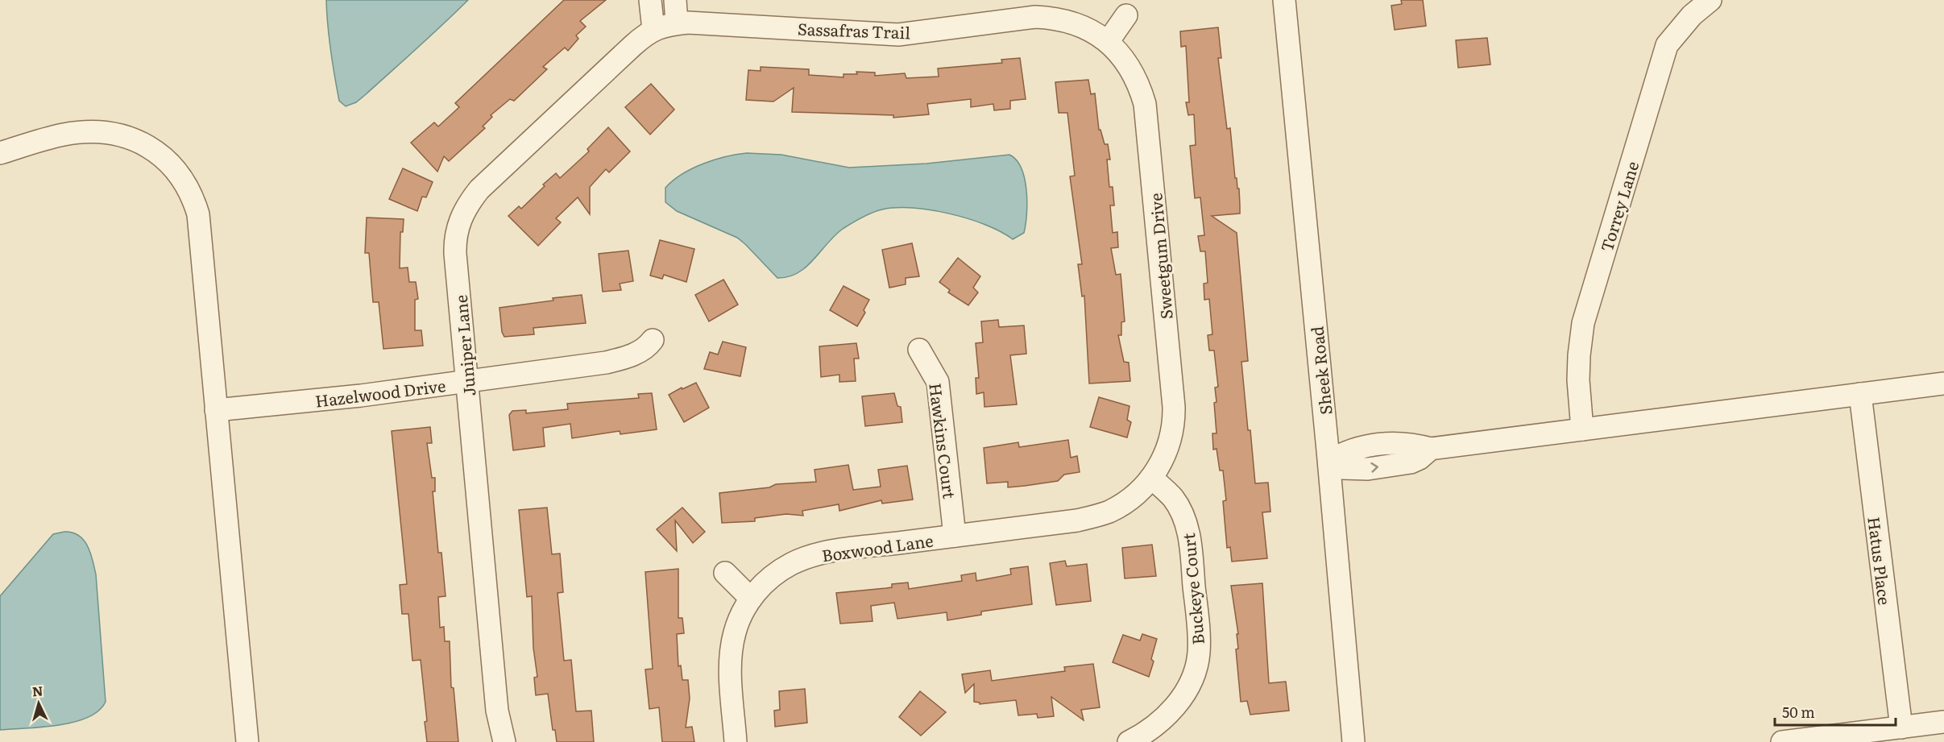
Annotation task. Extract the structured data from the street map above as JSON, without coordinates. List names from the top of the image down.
{
  "streets": {
    "street": [
      "Sassafras Trail",
      "Torrey Lane",
      "Sweetgum Drive",
      "Juniper Lane",
      "Sheek Road",
      "Hazelwood Drive",
      "Hawkins Court",
      "Boxwood Lane",
      "Hatus Place",
      "Buckeye Court"
    ]
  },
  "crossings": [
    ["Sassafras Trail", "Sweetgum Drive"],
    ["Sassafras Trail", "Juniper Lane"],
    ["Sweetgum Drive", "Boxwood Lane"],
    ["Sweetgum Drive", "Buckeye Court"],
    ["Juniper Lane", "Hazelwood Drive"],
    ["Hawkins Court", "Boxwood Lane"],
    ["Boxwood Lane", "Buckeye Court"]
  ],
  "scale_bar": "50 m",
  "north": "top"
}
